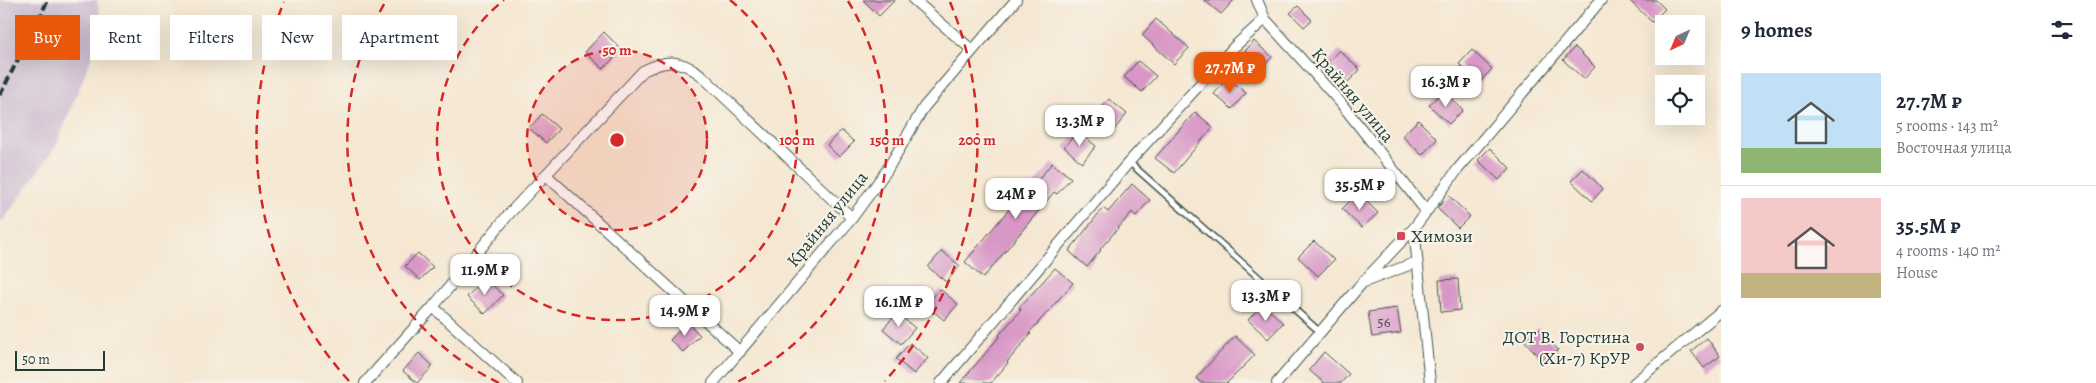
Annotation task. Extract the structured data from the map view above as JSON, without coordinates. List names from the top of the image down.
{
  "streets": {
    "street": ["Крайняя улица"]
  },
  "places": {
    "transit": ["Химози"],
    "other": ["ДОТ В. Горстина (Хи-7) КрУР"]
  },
  "house_numbers": ["56"],
  "scale_bar": "50 m",
  "north": "bottom left",
  "page": {
    "heading": "9 homes",
    "chip": [
      "Buy",
      "Rent",
      "Filters",
      "New",
      "Apartment"
    ],
    "price": [
      "27.7M ₽",
      "16.3M ₽",
      "13.3M ₽",
      "35.5M ₽",
      "24M ₽",
      "11.9M ₽",
      "13.3M ₽",
      "16.1M ₽",
      "14.9M ₽"
    ],
    "list": [
      {
        "name": "27.7M ₽",
        "note": "5 rooms · 143 m² · Восточная улица"
      },
      {
        "name": "35.5M ₽",
        "note": "4 rooms · 140 m² · House"
      }
    ],
    "scale": "50 m"
  },
  "rings": [
    "50 m",
    "100 m",
    "150 m",
    "200 m"
  ]
}
